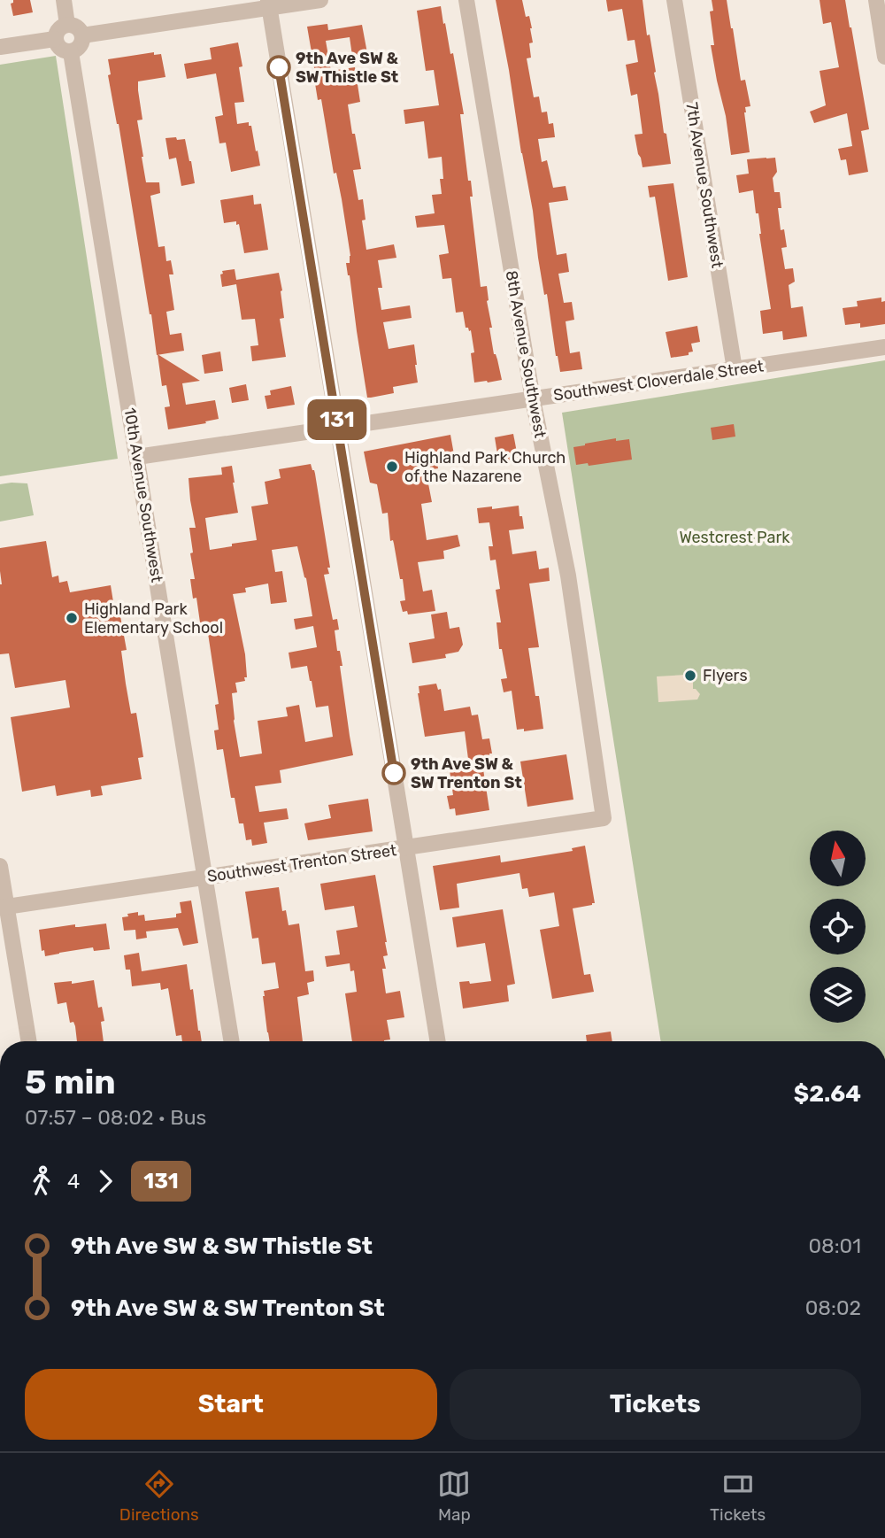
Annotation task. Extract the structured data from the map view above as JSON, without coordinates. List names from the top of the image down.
{
  "streets": {
    "street": [
      "7th Avenue Southwest",
      "8th Avenue Southwest",
      "Southwest Cloverdale Street",
      "10th Avenue Southwest",
      "Southwest Trenton Street"
    ]
  },
  "crossings": [
    ["7th Avenue Southwest", "Southwest Cloverdale Street"],
    ["8th Avenue Southwest", "Southwest Cloverdale Street"],
    ["8th Avenue Southwest", "Southwest Trenton Street"],
    ["Southwest Cloverdale Street", "10th Avenue Southwest"],
    ["10th Avenue Southwest", "Southwest Trenton Street"]
  ],
  "parks": ["Westcrest Park"],
  "places": [
    "9th Ave SW & SW Thistle St",
    "Highland Park Church of the Nazarene",
    "Highland Park Elementary School",
    "Flyers",
    "9th Ave SW & SW Trenton St"
  ],
  "lines": ["bus line 131"],
  "north": "top",
  "page": {
    "on_map": "131",
    "heading": ["5 min", "07:57 – 08:02 · Bus", "$2.64"],
    "legs": ["4", "131"],
    "list": [
      {
        "name": "9th Ave SW & SW Thistle St",
        "value": "08:01"
      },
      {
        "name": "9th Ave SW & SW Trenton St",
        "value": "08:02"
      }
    ],
    "buttons": ["Start", "Tickets"],
    "tabs": ["Directions", "Map", "Tickets"]
  }
}
